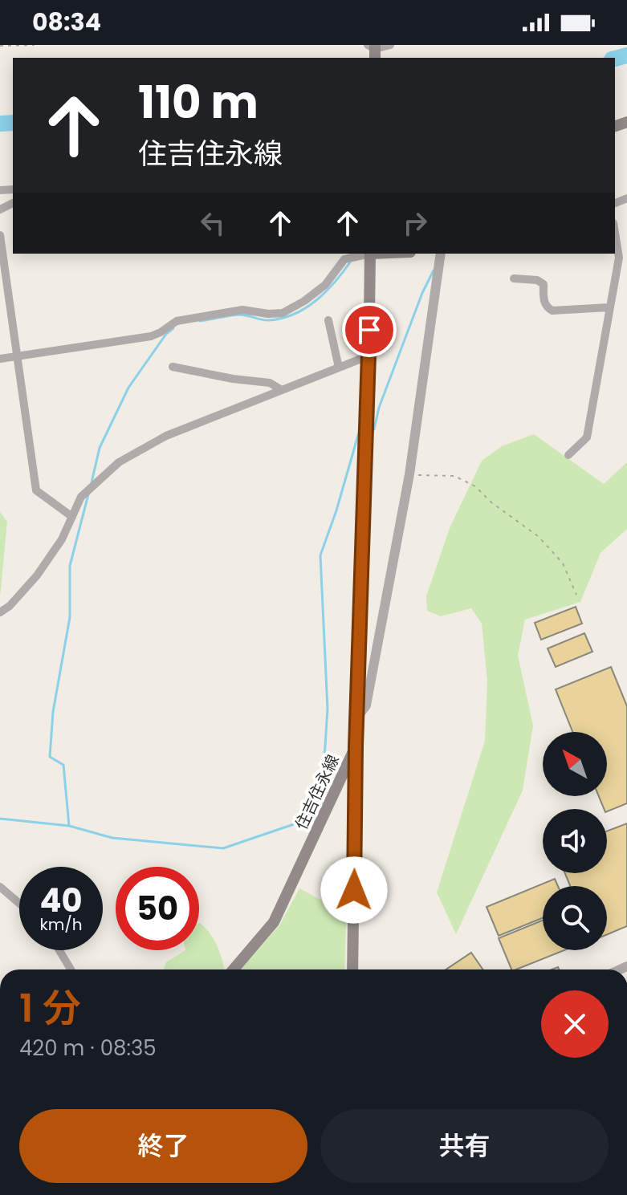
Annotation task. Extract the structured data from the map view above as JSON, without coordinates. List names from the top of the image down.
{
  "streets": {
    "main road": ["住吉住永線"]
  },
  "north": "top left",
  "page": {
    "status": "08:34",
    "turn": ["110 m", "住吉住永線"],
    "speed": "40 km/h",
    "limit": "50",
    "heading": ["1 分", "420 m · 08:35"],
    "buttons": ["終了", "共有"]
  }
}
